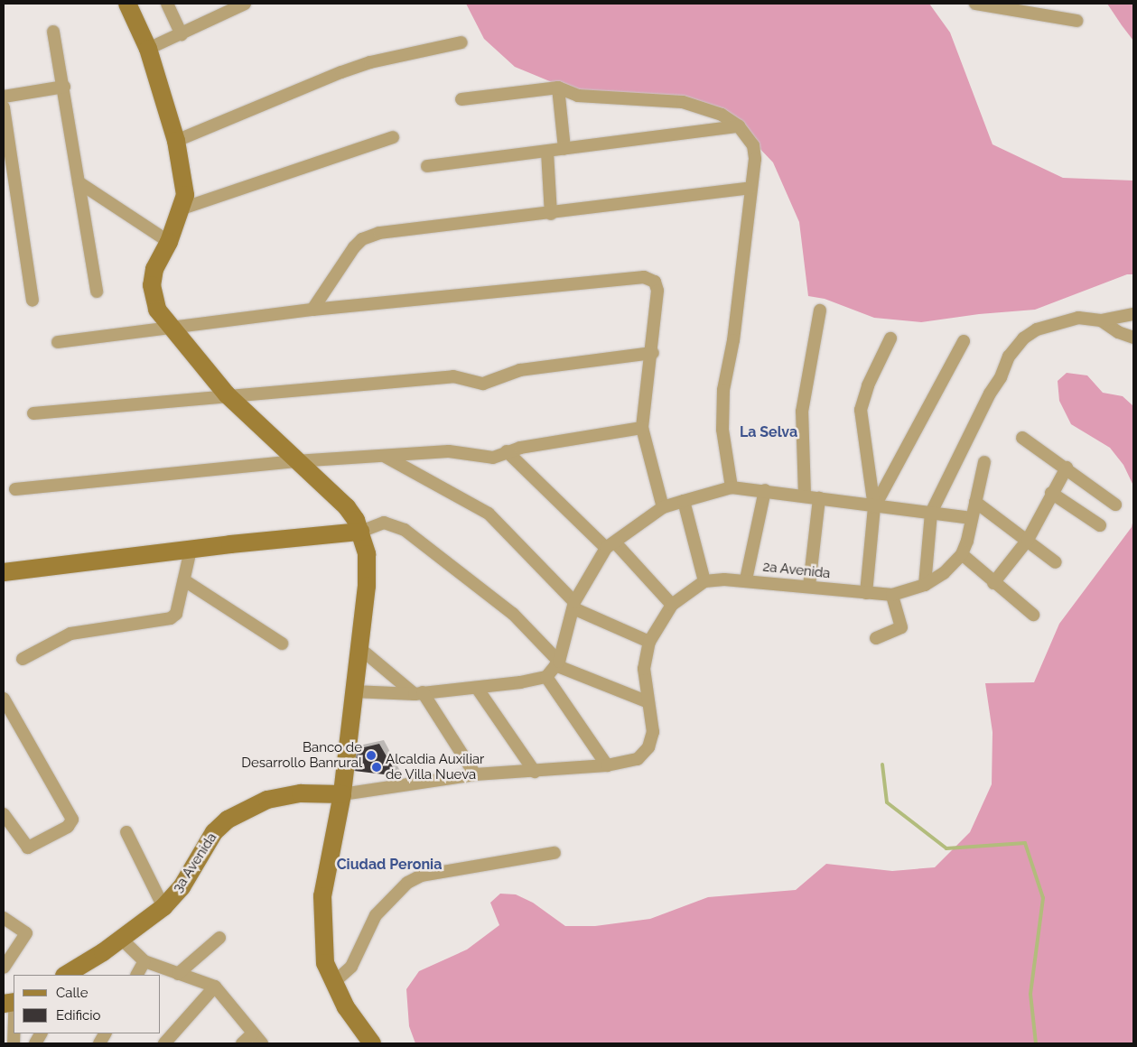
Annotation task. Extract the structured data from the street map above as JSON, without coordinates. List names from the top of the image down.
{
  "streets": {
    "main road": ["3a Avenida"],
    "street": ["2a Avenida"]
  },
  "districts": ["La Selva", "Ciudad Peronia"],
  "places": ["Banco de Desarrollo Banrural", "Alcaldia Auxiliar de Villa Nueva"],
  "legend": ["Calle", "Edificio"]
}
